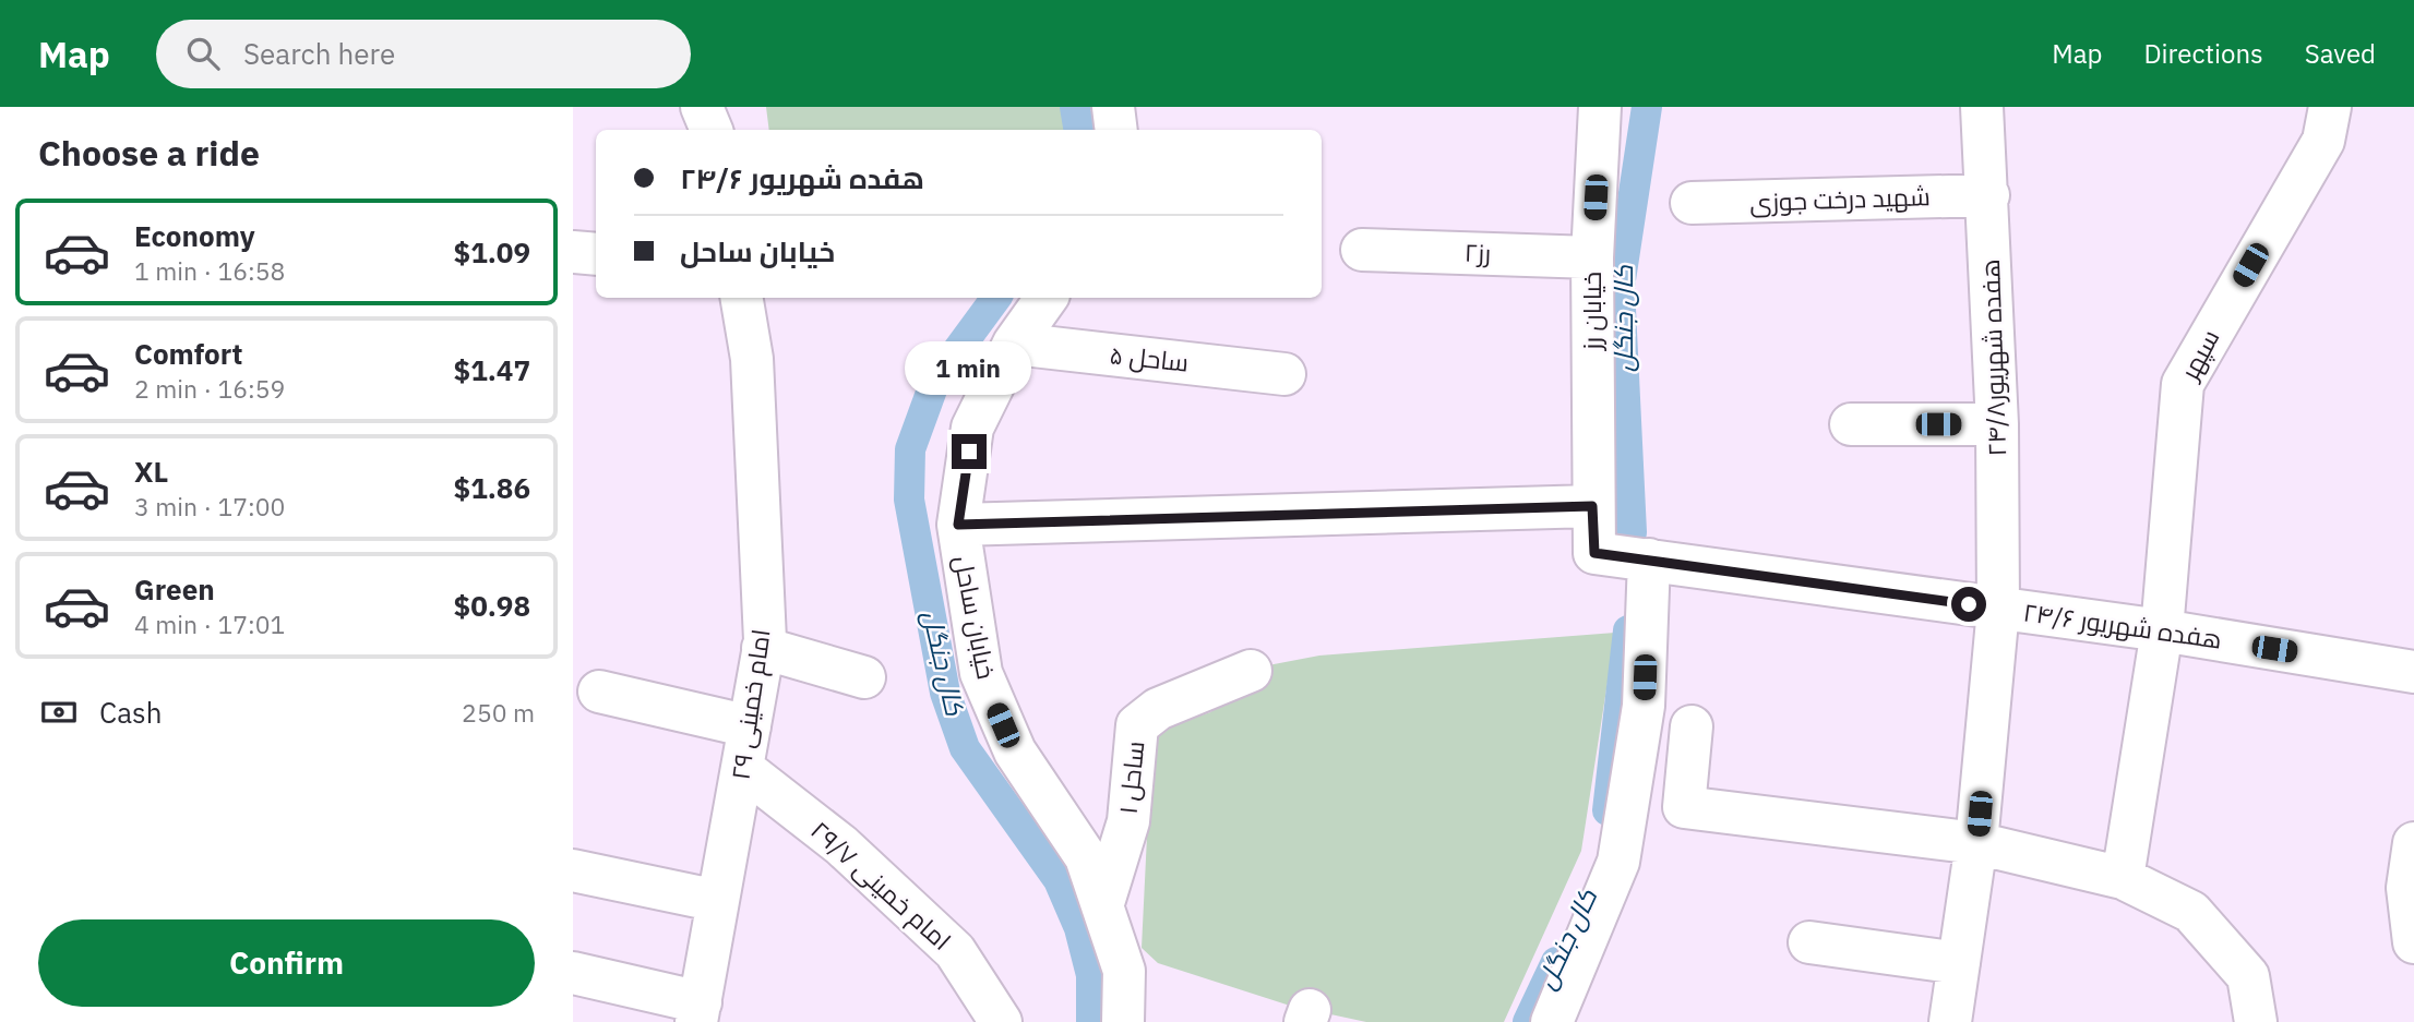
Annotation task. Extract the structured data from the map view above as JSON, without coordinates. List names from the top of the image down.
{
  "streets": {
    "street": [
      "شهید درخت جوزی",
      "رز۲",
      "خیابان رز",
      "سپهر",
      "هفده شهریور۲۴/۸",
      "ساحل ۵",
      "خیابان ساحل",
      "هفده شهریور ۲۴/۶",
      "امام خمینی ۲۹",
      "ساحل ۱",
      "امام خمینی ۲۹/۷"
    ]
  },
  "crossings": [
    ["شهید درخت جوزی", "هفده شهریور۲۴/۸"],
    ["رز۲", "خیابان رز"],
    ["خیابان رز", "هفده شهریور ۲۴/۶"],
    ["سپهر", "هفده شهریور ۲۴/۶"],
    ["هفده شهریور۲۴/۸", "هفده شهریور ۲۴/۶"],
    ["ساحل ۵", "خیابان ساحل"],
    ["خیابان ساحل", "ساحل ۱"],
    ["امام خمینی ۲۹", "امام خمینی ۲۹/۷"]
  ],
  "water": ["کال جنگل"],
  "page": {
    "header": "Map",
    "search": "Search here",
    "nav": ["Map", "Directions", "Saved"],
    "heading": "Choose a ride",
    "banner": ["هفده شهریور ۲۴/۶", "خیابان ساحل"],
    "list": [
      {
        "name": "Economy",
        "note": "1 min · 16:58",
        "value": "$1.09"
      },
      {
        "name": "Comfort",
        "note": "2 min · 16:59",
        "value": "$1.47"
      },
      {
        "name": "XL",
        "note": "3 min · 17:00",
        "value": "$1.86"
      },
      {
        "name": "Green",
        "note": "4 min · 17:01",
        "value": "$0.98"
      }
    ],
    "bubble": "1 min",
    "pay": ["Cash", "250 m"],
    "buttons": "Confirm"
  }
}
